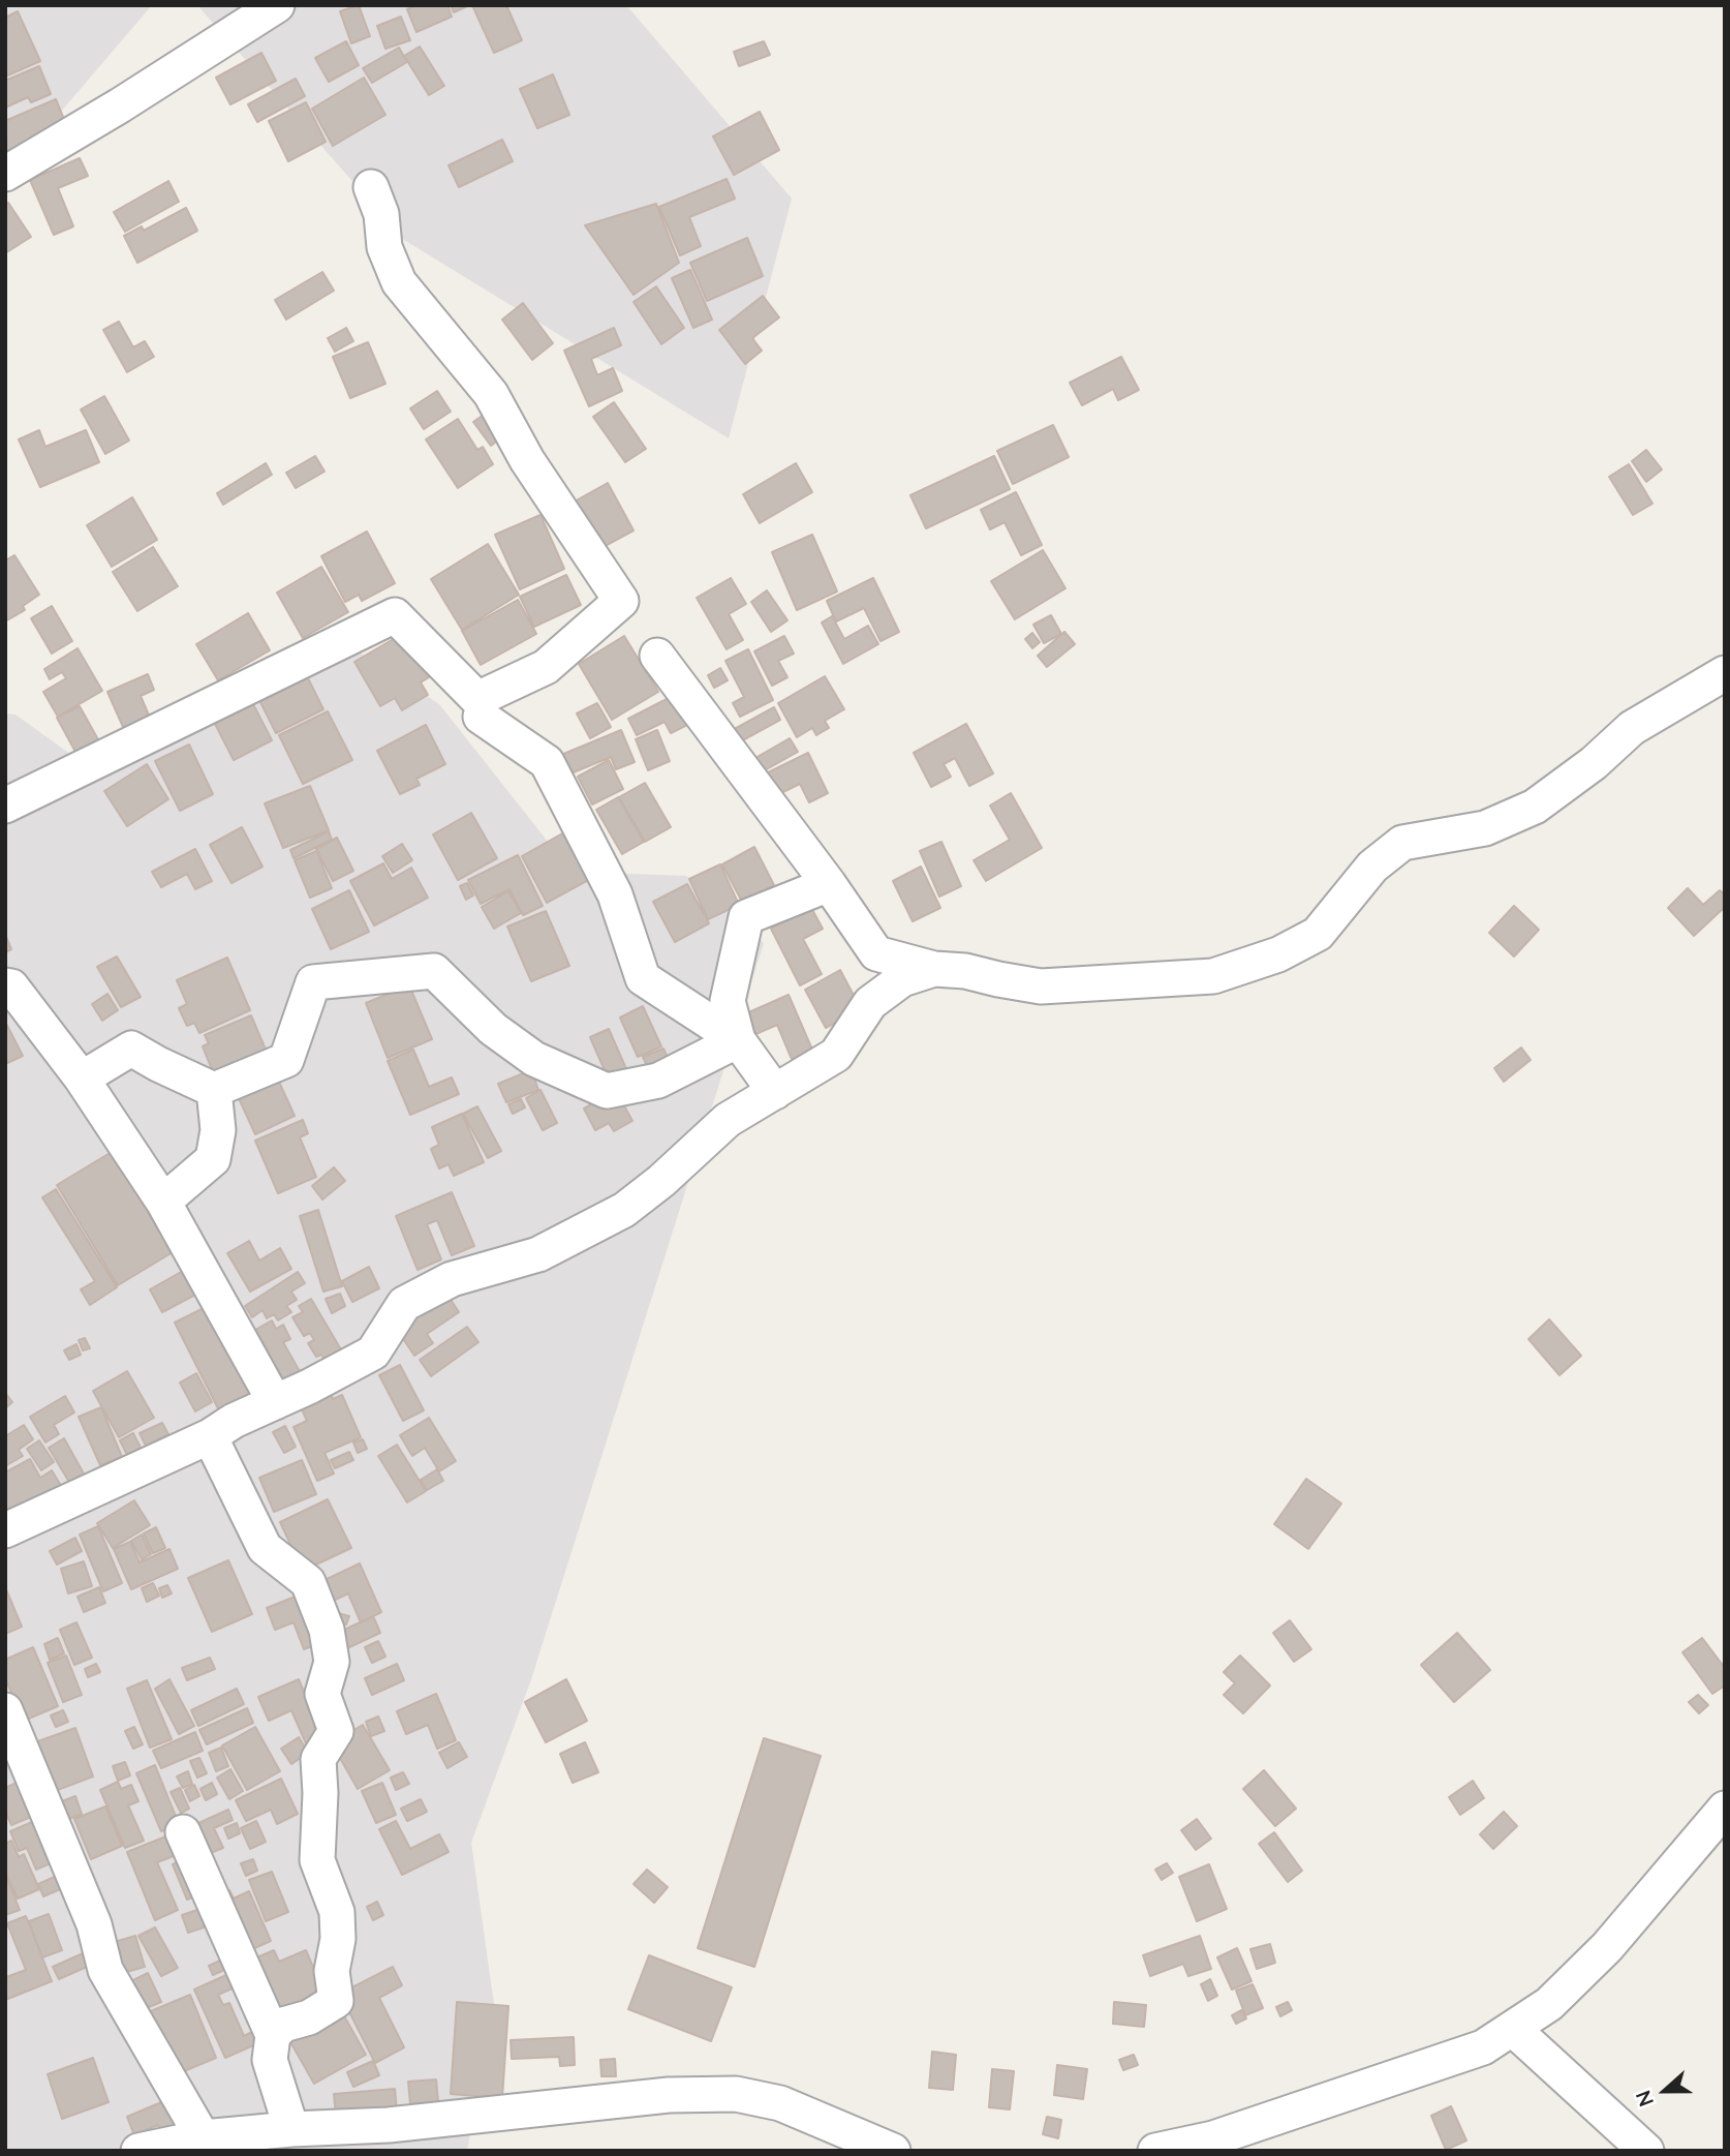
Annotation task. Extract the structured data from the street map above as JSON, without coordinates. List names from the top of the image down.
{
  "north": "left"
}
